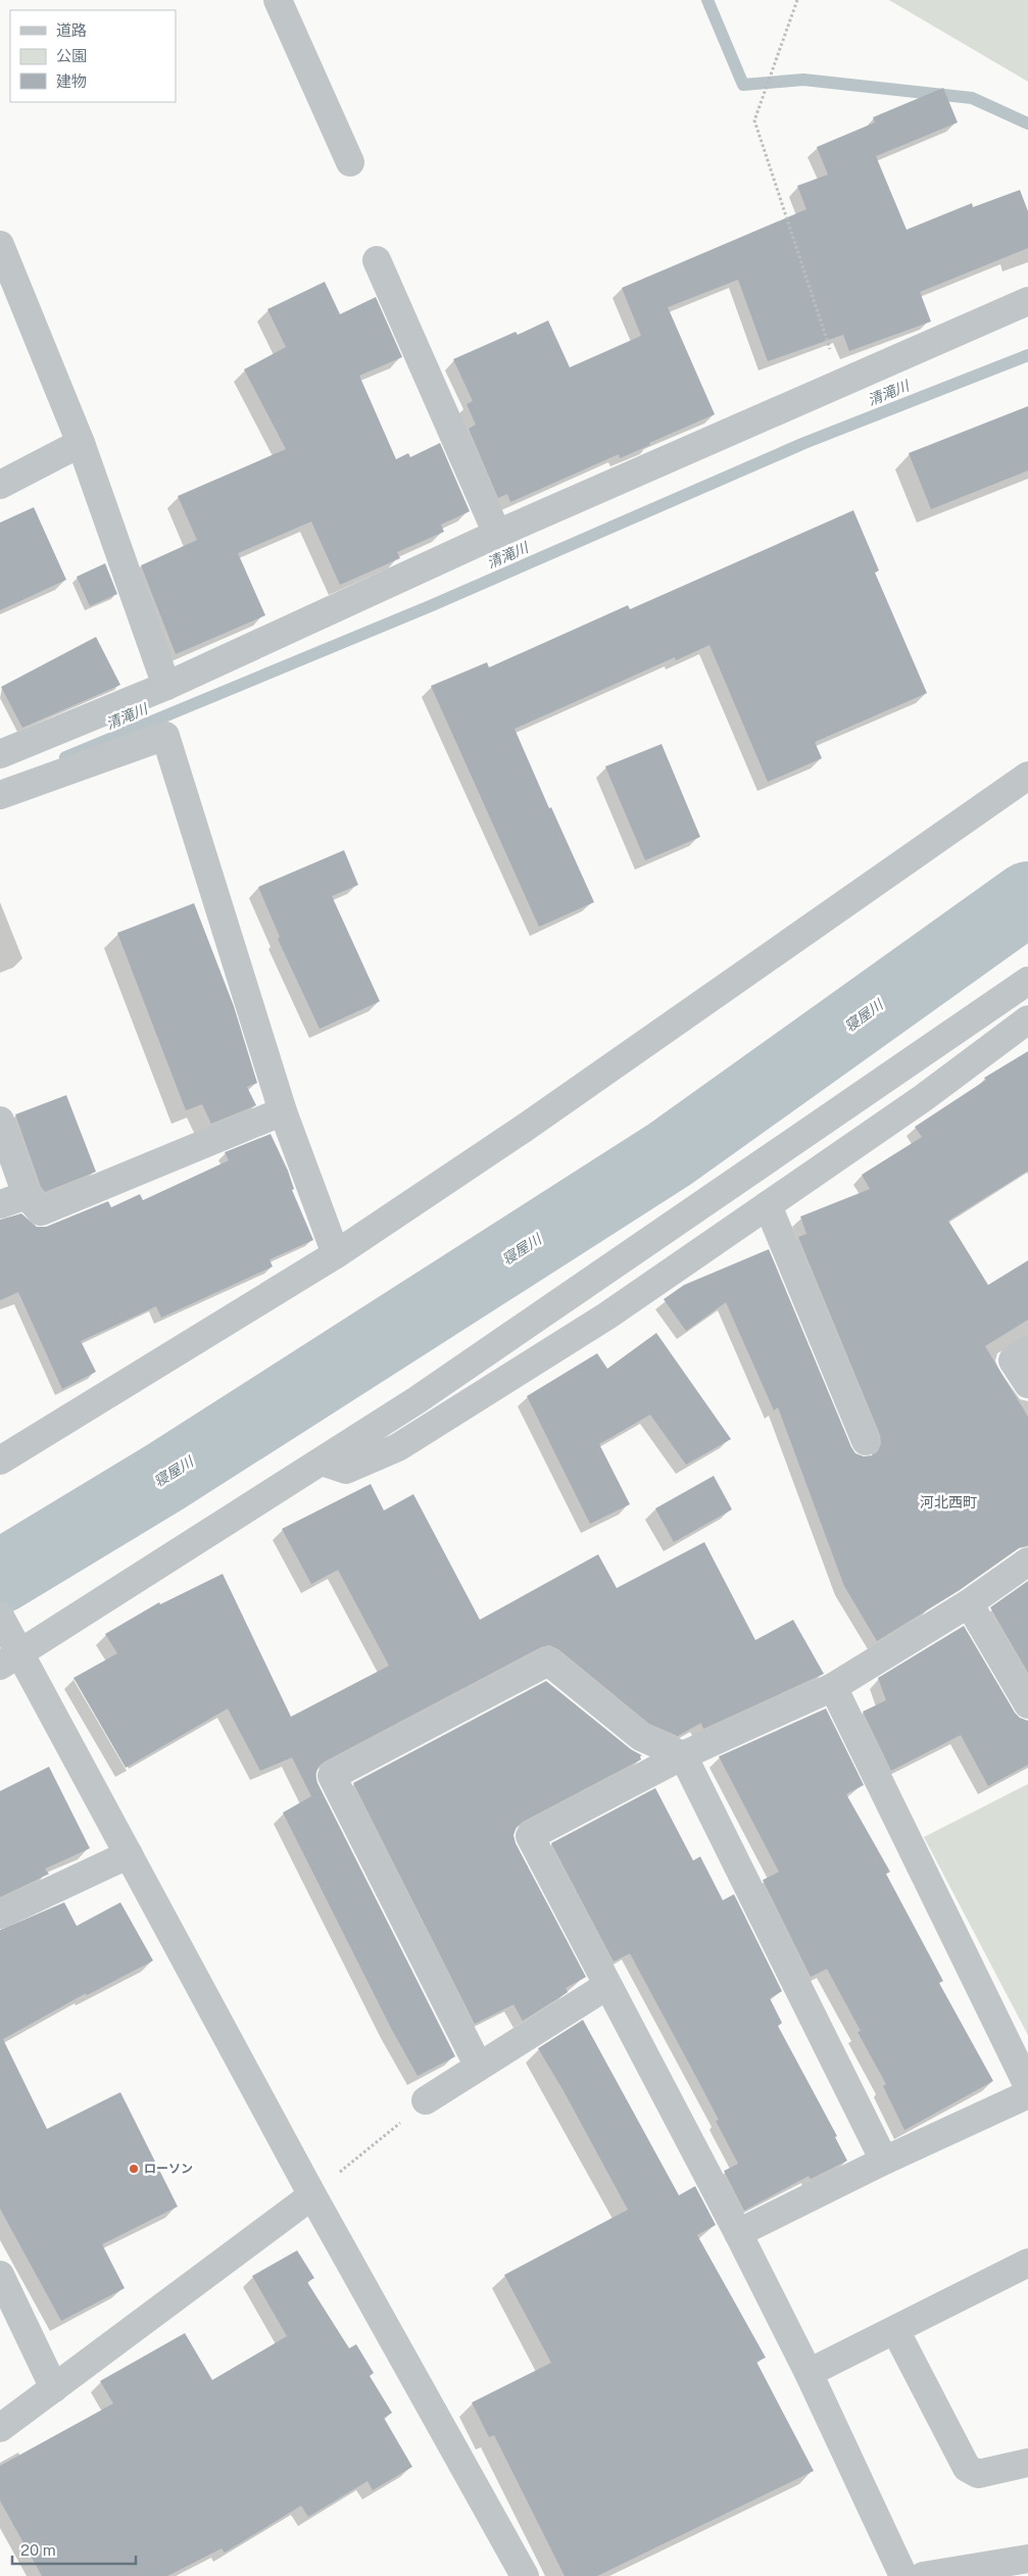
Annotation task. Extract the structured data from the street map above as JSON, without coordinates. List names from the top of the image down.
{
  "districts": ["河北西町"],
  "water": ["清滝川", "寝屋川"],
  "places": ["ローソン"],
  "legend": ["道路", "公園", "建物"],
  "scale_bar": "20 m"
}
